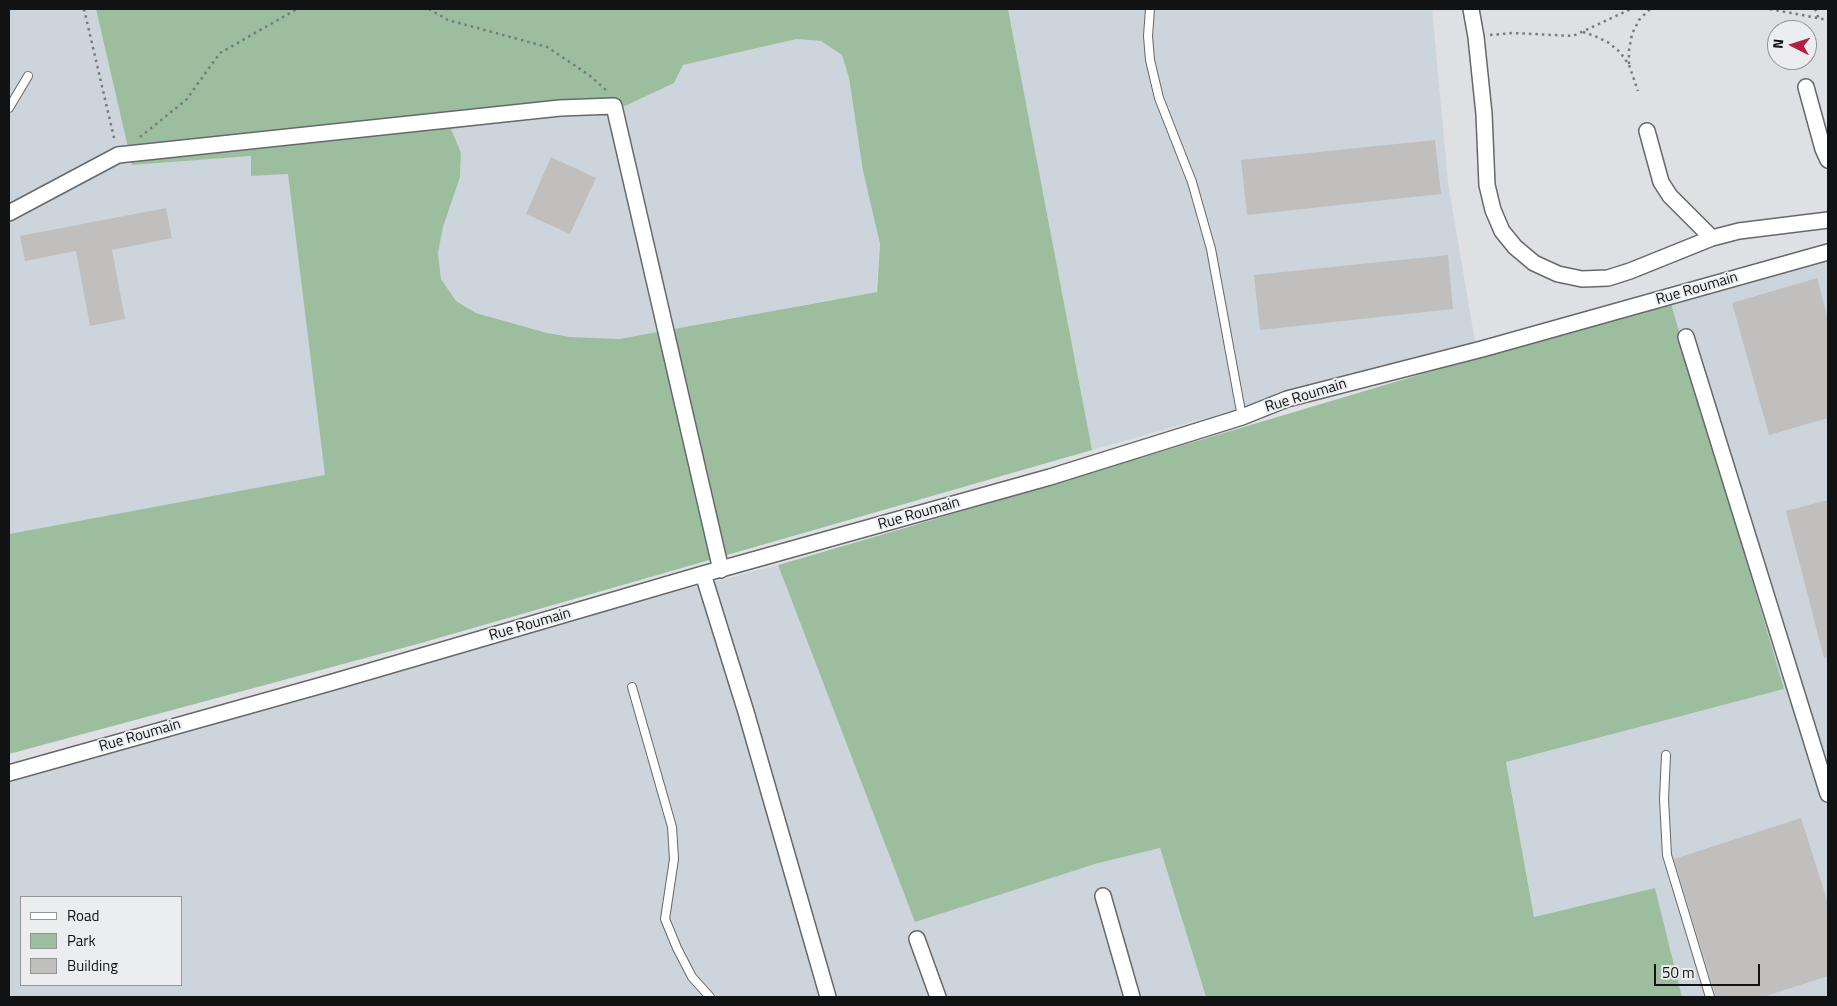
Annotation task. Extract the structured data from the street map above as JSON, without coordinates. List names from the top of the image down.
{
  "streets": {
    "street": ["Rue Roumain"]
  },
  "legend": ["Road", "Park", "Building"],
  "scale_bar": "50 m",
  "north": "left"
}
